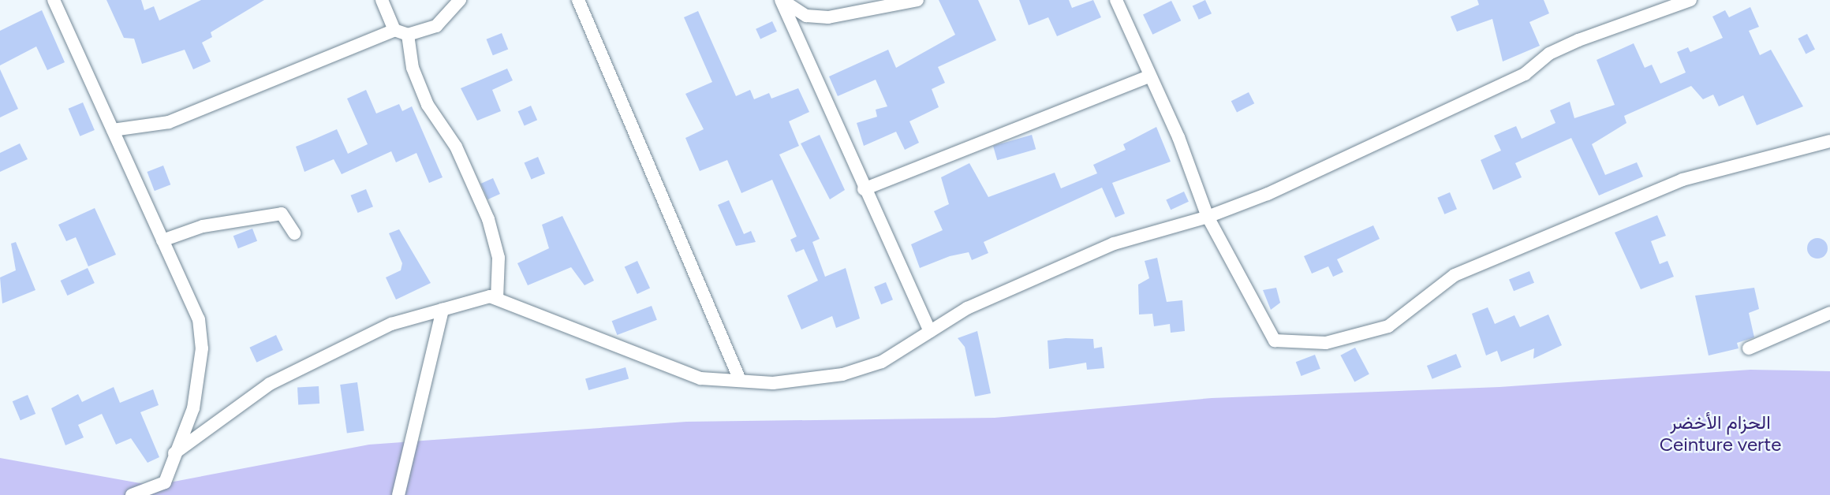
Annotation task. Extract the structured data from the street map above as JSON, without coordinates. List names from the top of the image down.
{
  "parks": ["الحزام الأخضر Ceinture verte"]
}
